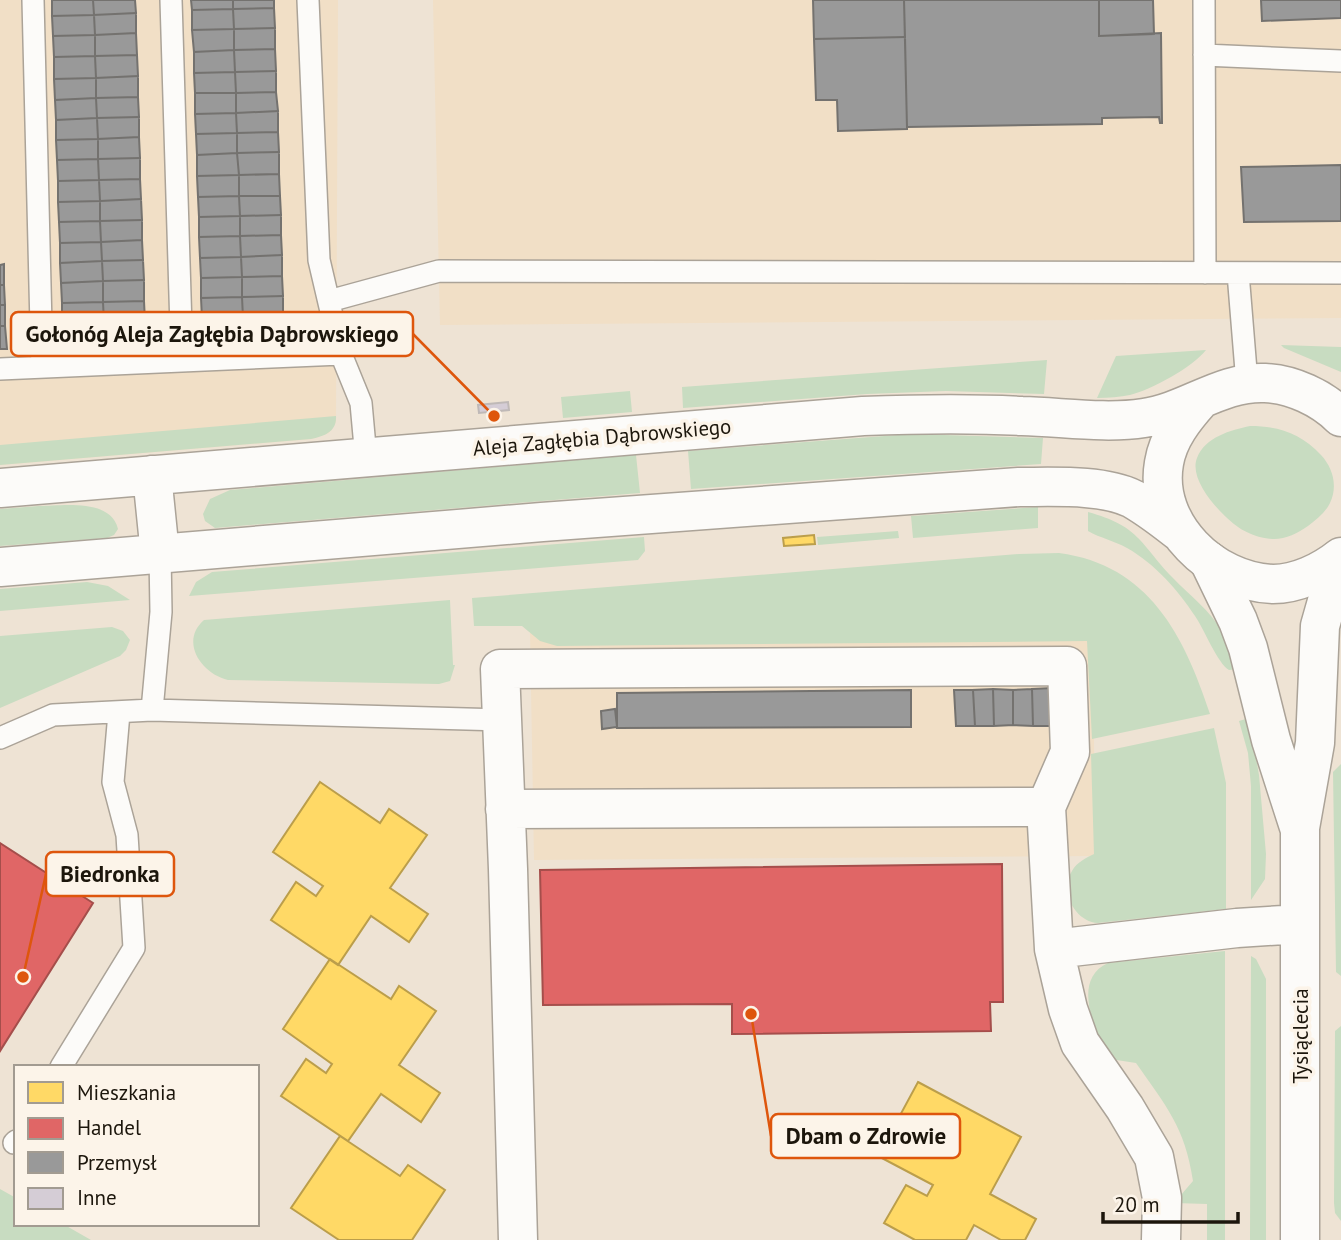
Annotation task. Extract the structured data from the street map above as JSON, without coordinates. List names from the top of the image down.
{
  "streets": {
    "street": ["Aleja Zagłębia Dąbrowskiego", "Tysiąclecia"]
  },
  "places": ["Gołonóg Aleja Zagłębia Dąbrowskiego", "Biedronka", "Dbam o Zdrowie"],
  "legend": [
    "Mieszkania",
    "Handel",
    "Przemysł",
    "Inne"
  ],
  "scale_bar": "20 m"
}
